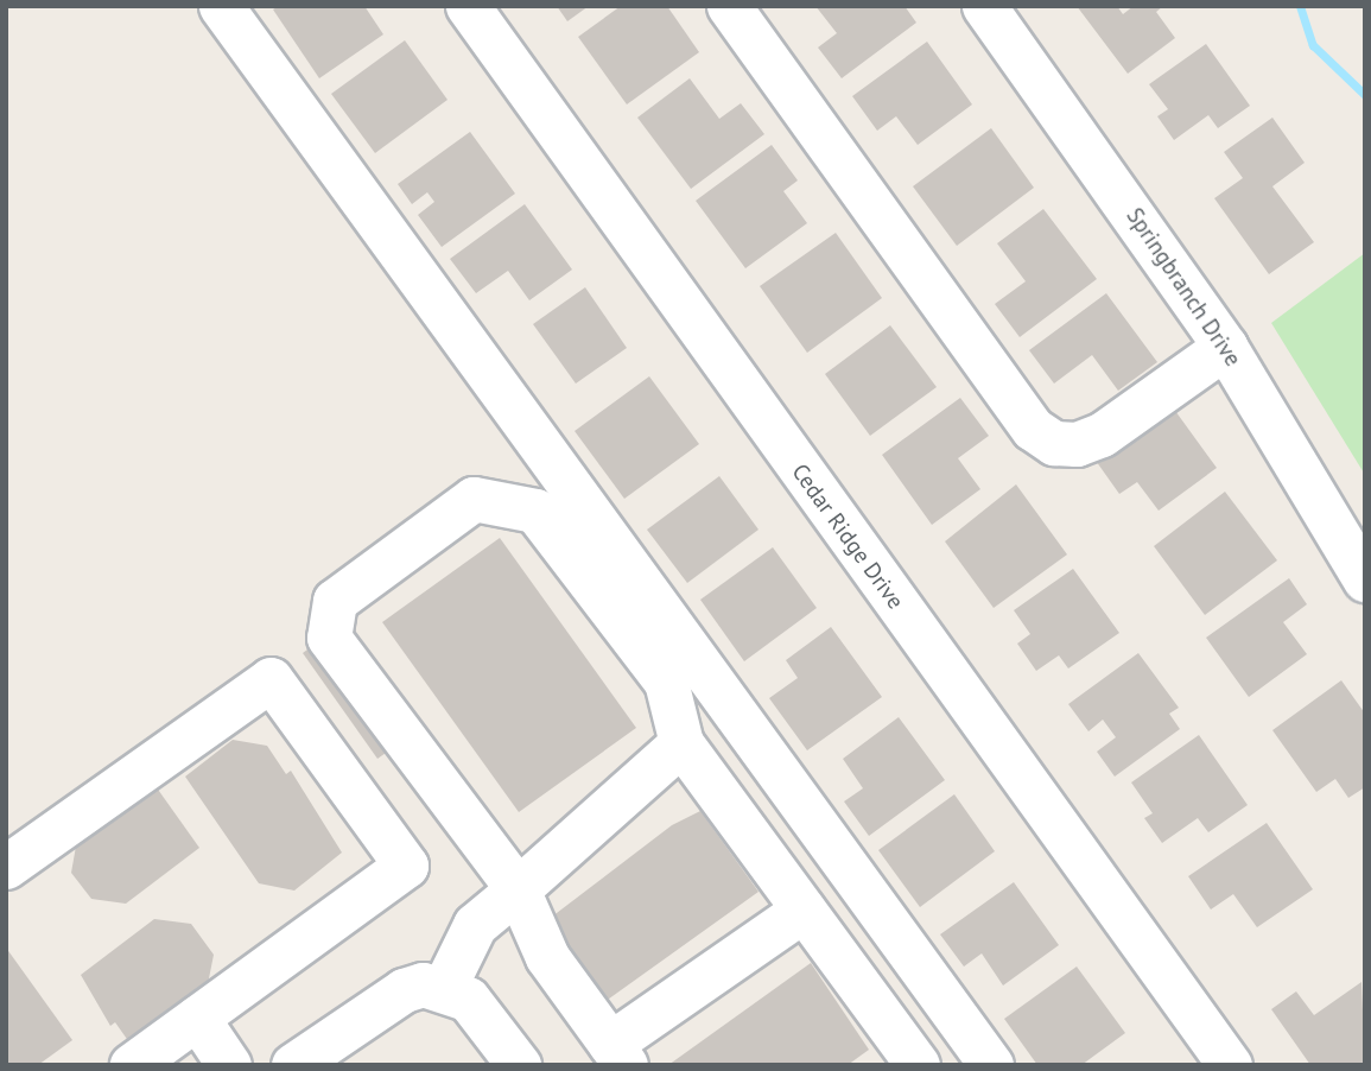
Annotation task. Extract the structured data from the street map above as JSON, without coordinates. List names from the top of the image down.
{
  "streets": {
    "street": ["Springbranch Drive", "Cedar Ridge Drive"]
  }
}
